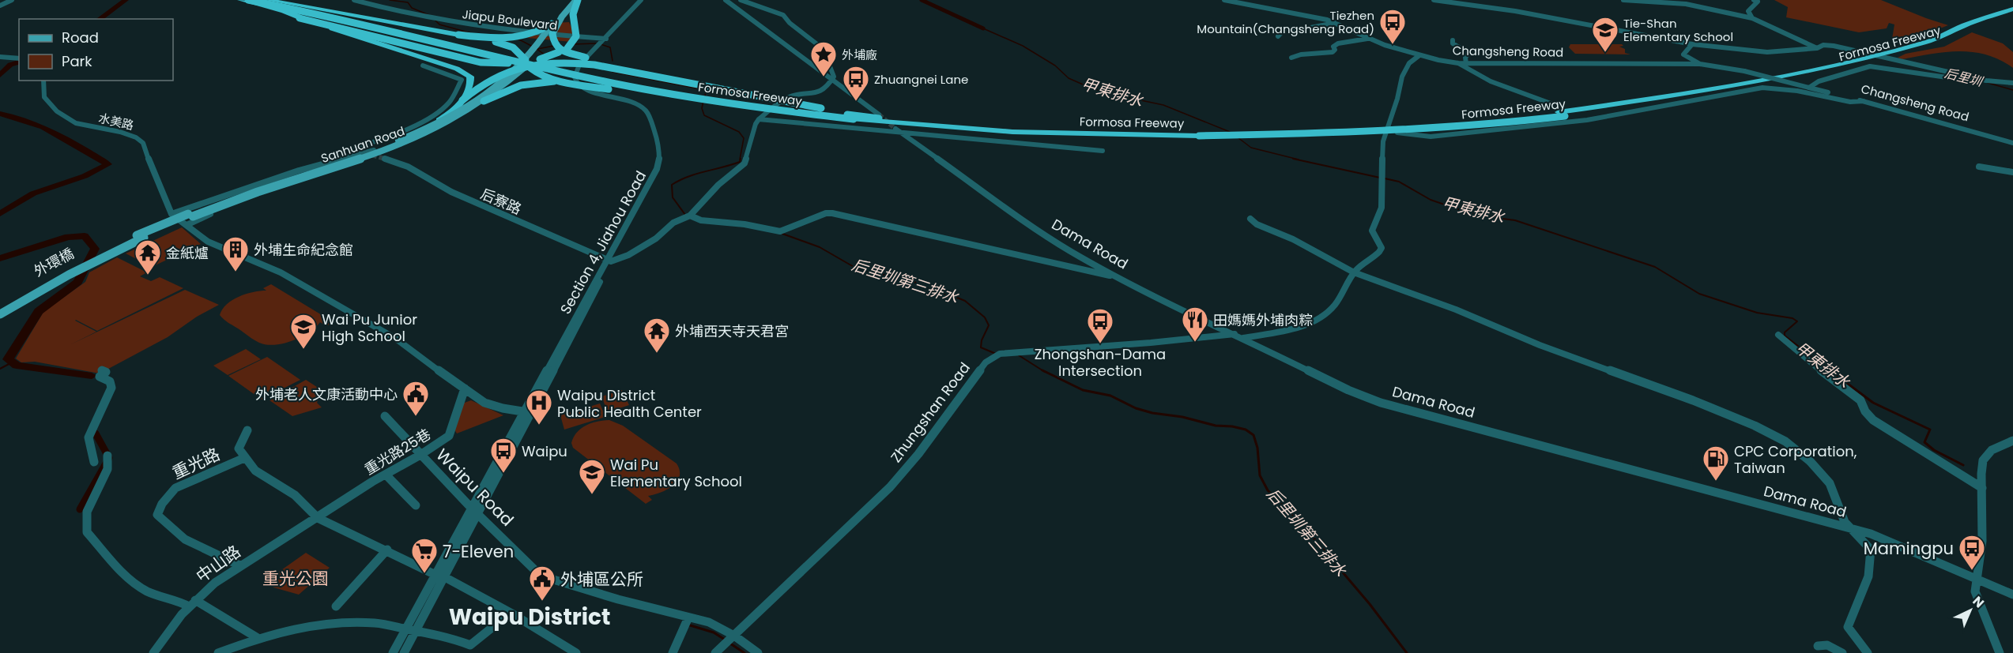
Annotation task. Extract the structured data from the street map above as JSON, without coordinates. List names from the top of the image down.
{
  "streets": {
    "highway": ["Formosa Freeway"],
    "main road": ["Sanhuan Road", "外環橋"],
    "street": [
      "Jiapu Boulevard",
      "Changsheng Road",
      "水美路",
      "后寮路",
      "Section 4, Jiahou Road",
      "Dama Road",
      "Zhungshan Road",
      "重光路25巷",
      "重光路",
      "Waipu Road",
      "中山路"
    ]
  },
  "crossings": [
    ["Jiapu Boulevard", "Section 4, Jiahou Road"],
    ["Sanhuan Road", "后寮路"],
    ["Sanhuan Road", "外環橋"],
    ["后寮路", "Section 4, Jiahou Road"],
    ["Dama Road", "Zhungshan Road"],
    ["Zhungshan Road", "Waipu Road"],
    ["重光路25巷", "Waipu Road"],
    ["重光路25巷", "中山路"],
    ["重光路", "中山路"]
  ],
  "districts": ["Waipu District"],
  "water": ["后里圳", "甲東排水", "后里圳第三排水"],
  "parks": ["重光公園"],
  "places": {
    "bus stop": [
      "Tiezhen Mountain(Changsheng Road)",
      "Zhuangnei Lane",
      "Zhongshan-Dama Intersection",
      "Waipu",
      "Mamingpu"
    ],
    "school or university": ["Tie-Shan Elementary School", "Wai Pu Junior High School", "Wai Pu Elementary School"],
    "place": ["外埔廠"],
    "building": ["外埔生命紀念館"],
    "temple": ["金紙爐", "外埔西天寺天君宮"],
    "restaurant": ["田媽媽外埔肉粽"],
    "public building": ["外埔老人文康活動中心", "外埔區公所"],
    "hospital": ["Waipu District Public Health Center"],
    "fuel station": ["CPC Corporation, Taiwan"],
    "supermarket": ["7-Eleven"]
  },
  "legend": ["Road", "Park"],
  "north": "top right"
}
